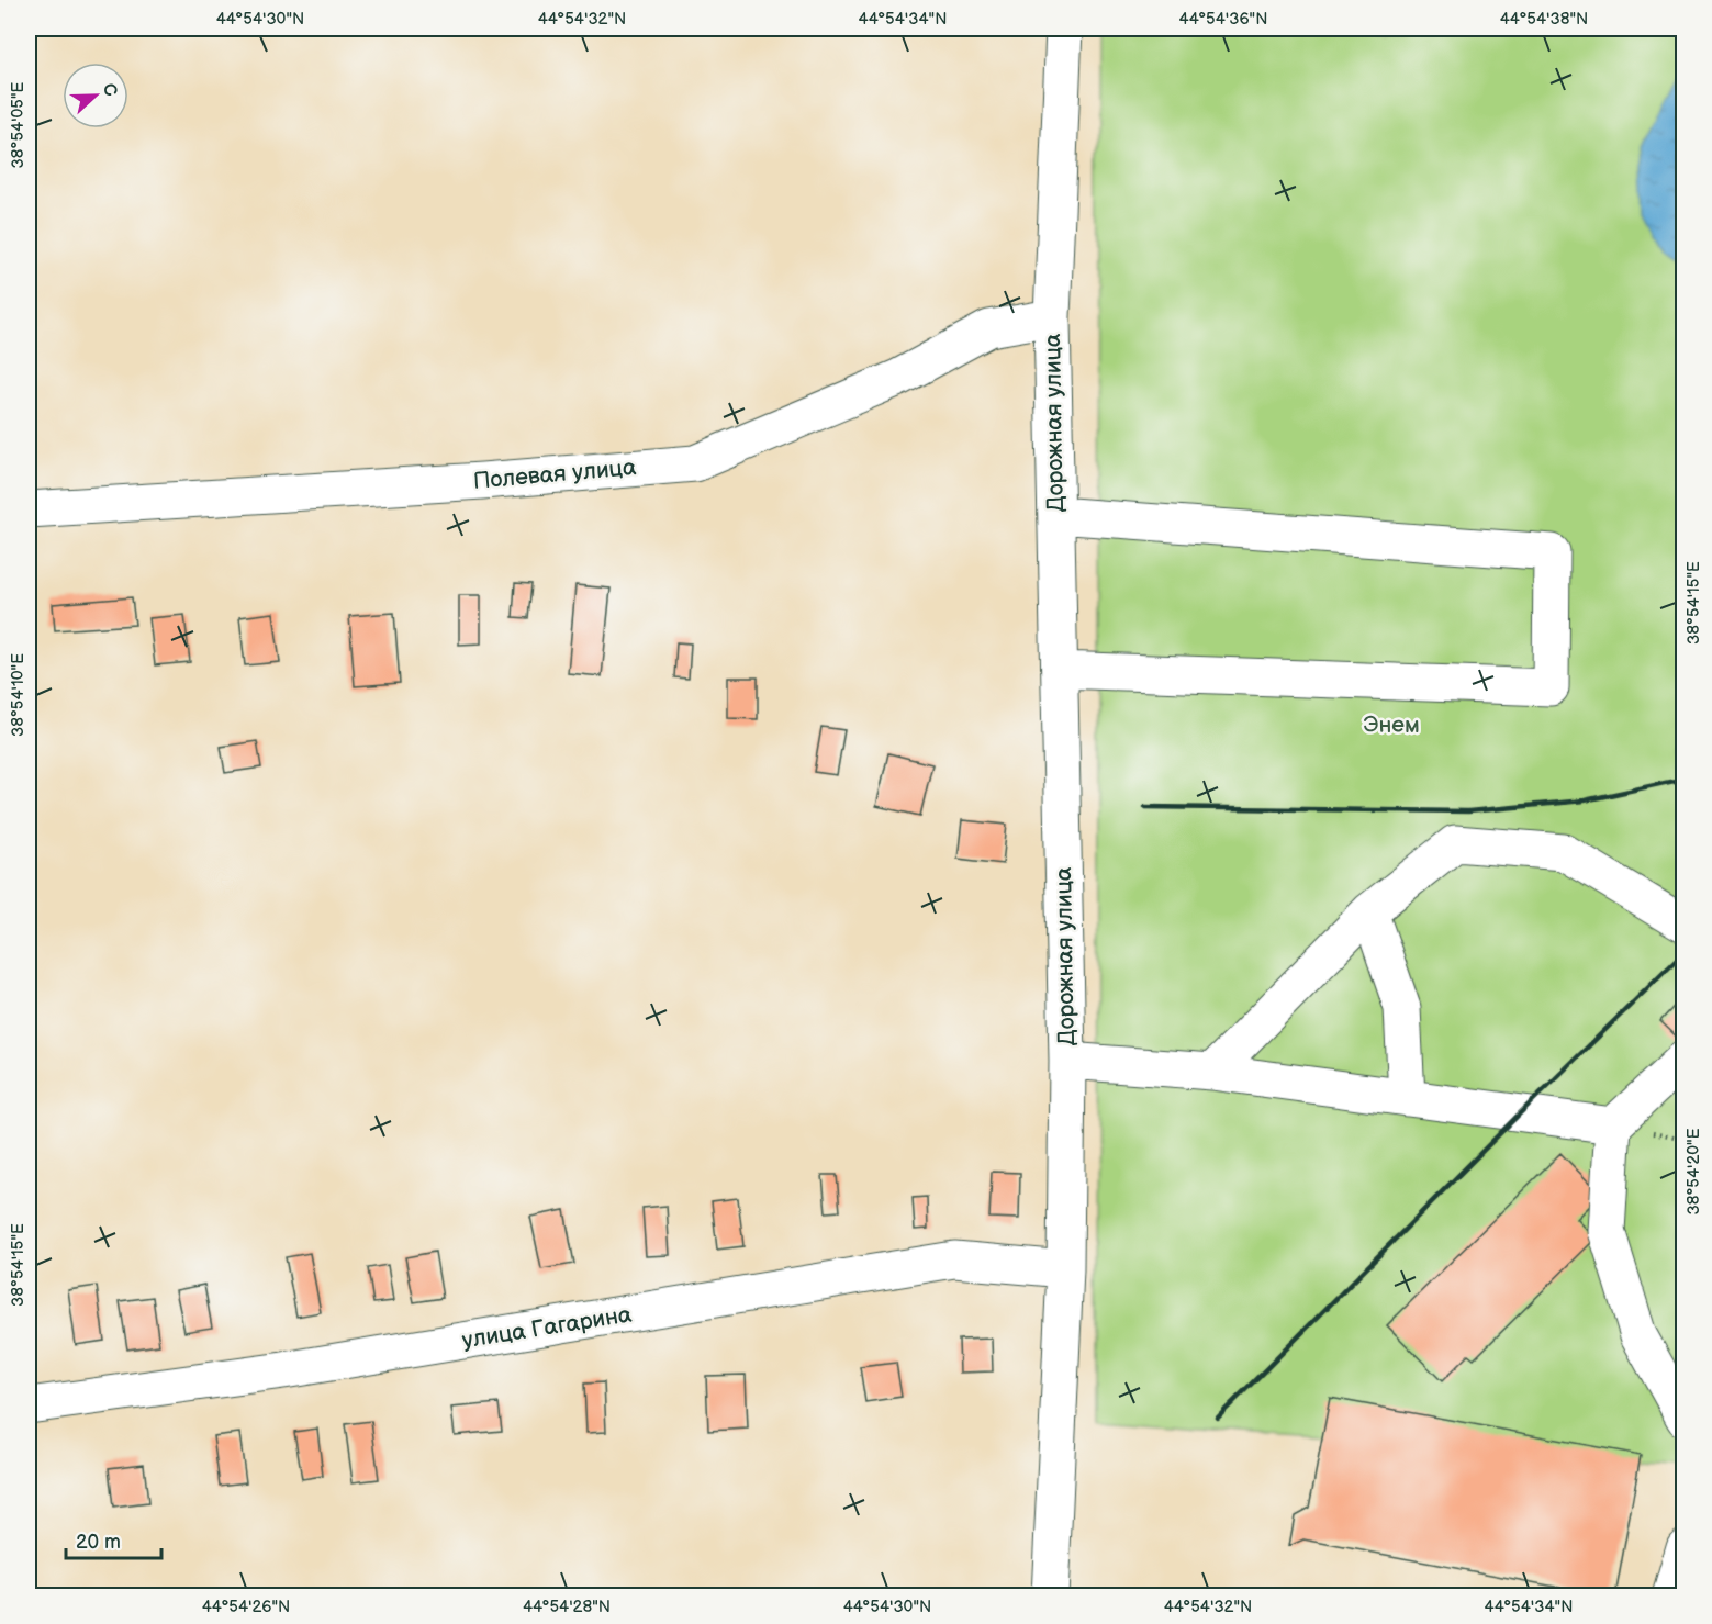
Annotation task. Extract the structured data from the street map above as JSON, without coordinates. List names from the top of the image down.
{
  "streets": {
    "street": ["Дорожная улица", "Полевая улица", "улица Гагарина"]
  },
  "crossings": [
    ["Дорожная улица", "Полевая улица"],
    ["Дорожная улица", "улица Гагарина"]
  ],
  "parks": ["Энем"],
  "scale_bar": "20 m",
  "north": "right",
  "coordinates": [
    "44°54'30\"N",
    "44°54'32\"N",
    "44°54'34\"N",
    "44°54'36\"N",
    "44°54'38\"N",
    "38°54'05\"E",
    "38°54'15\"E",
    "38°54'10\"E",
    "38°54'20\"E",
    "44°54'26\"N",
    "44°54'28\"N"
  ]
}
